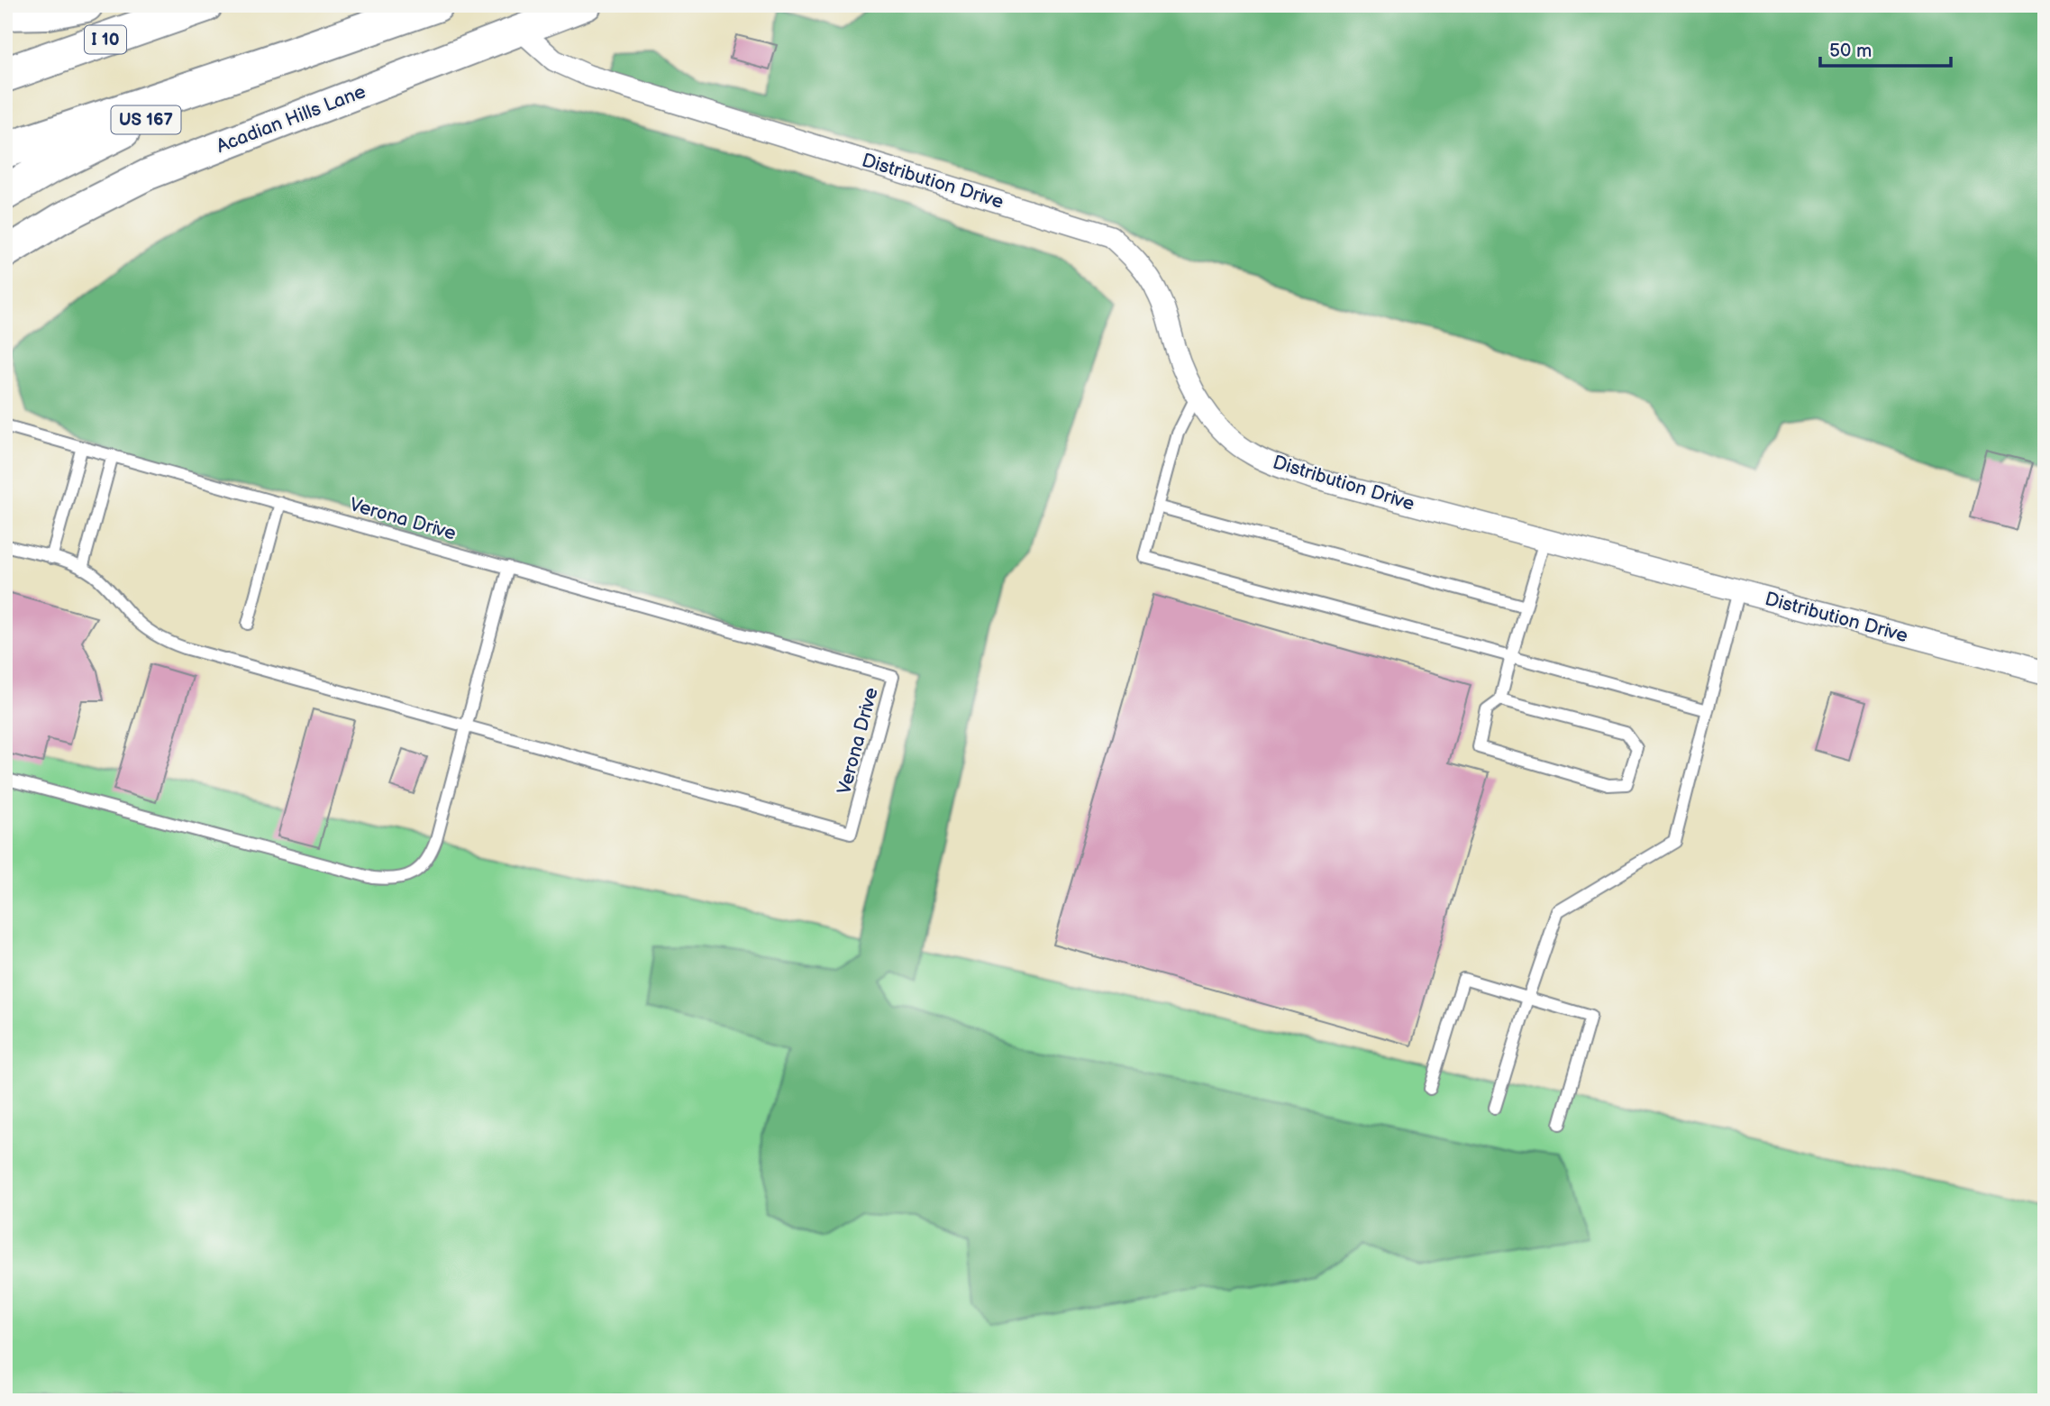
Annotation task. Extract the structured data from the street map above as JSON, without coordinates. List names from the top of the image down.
{
  "streets": {
    "highway": ["I 10", "US 167"],
    "street": ["Acadian Hills Lane", "Distribution Drive"],
    "lane": ["Verona Drive"]
  },
  "crossings": [
    ["Acadian Hills Lane", "Distribution Drive"]
  ],
  "scale_bar": "50 m"
}
